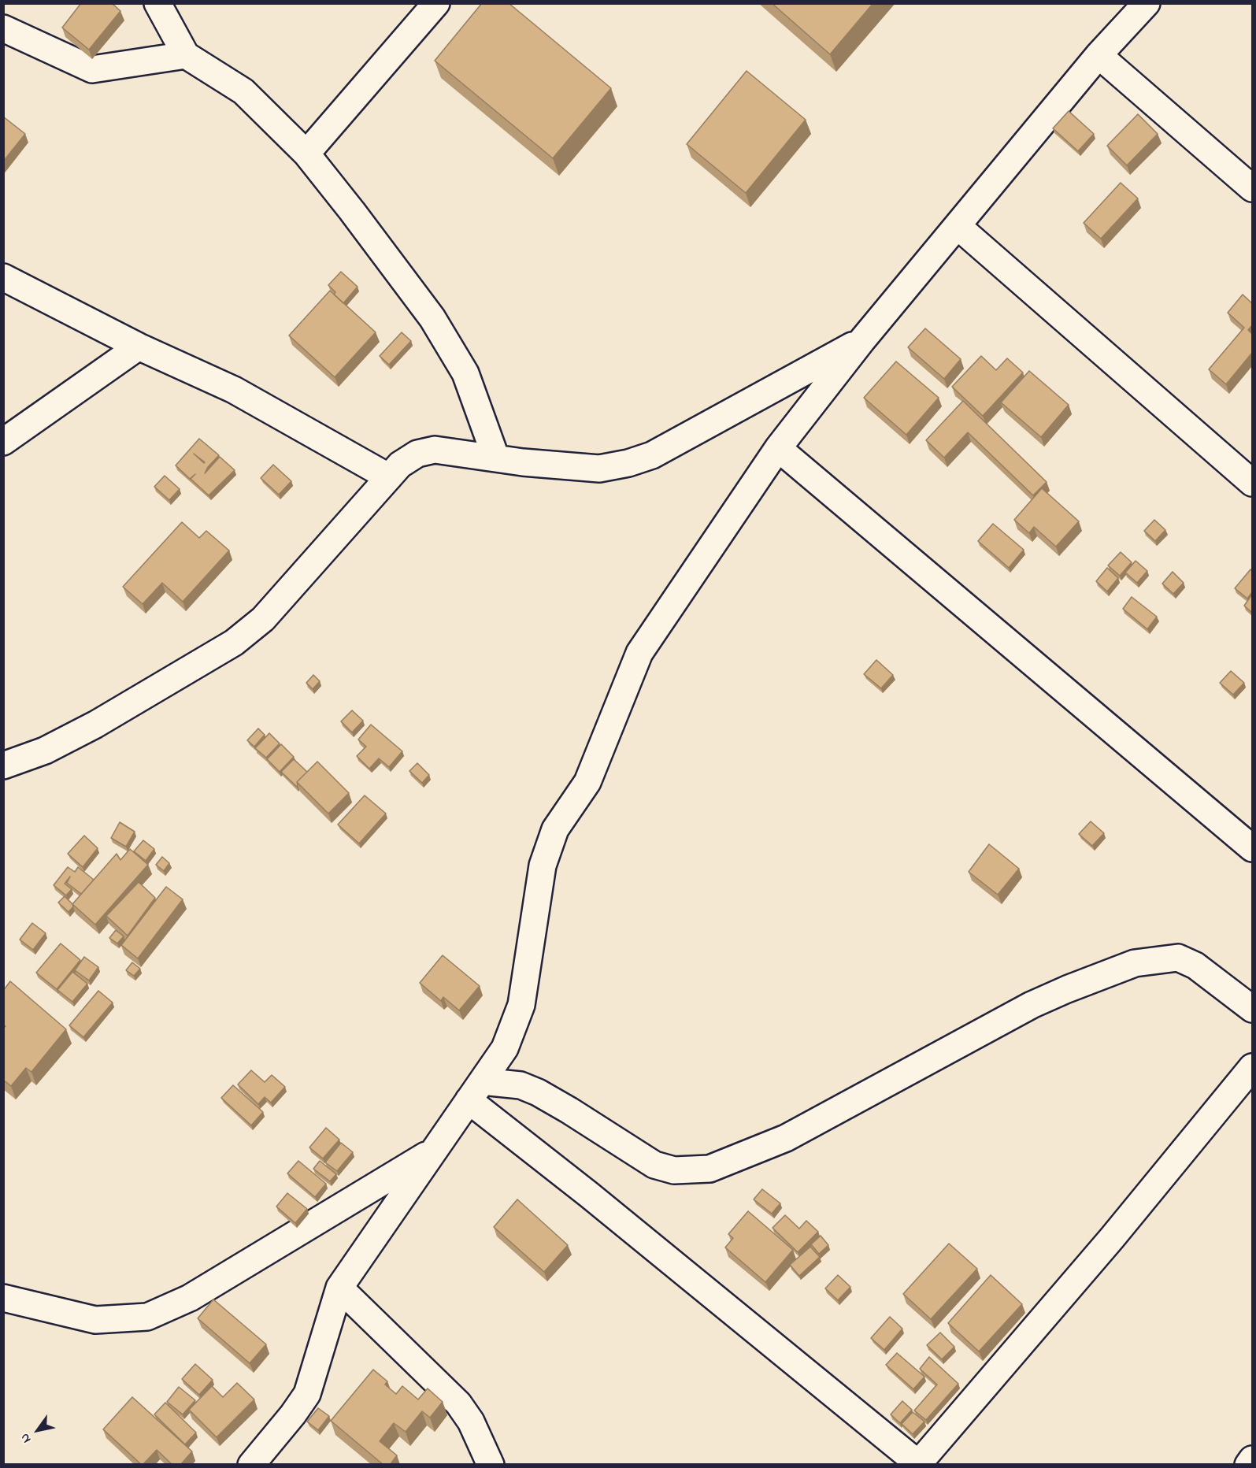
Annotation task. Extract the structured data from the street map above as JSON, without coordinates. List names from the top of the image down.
{
  "north": "bottom left"
}
